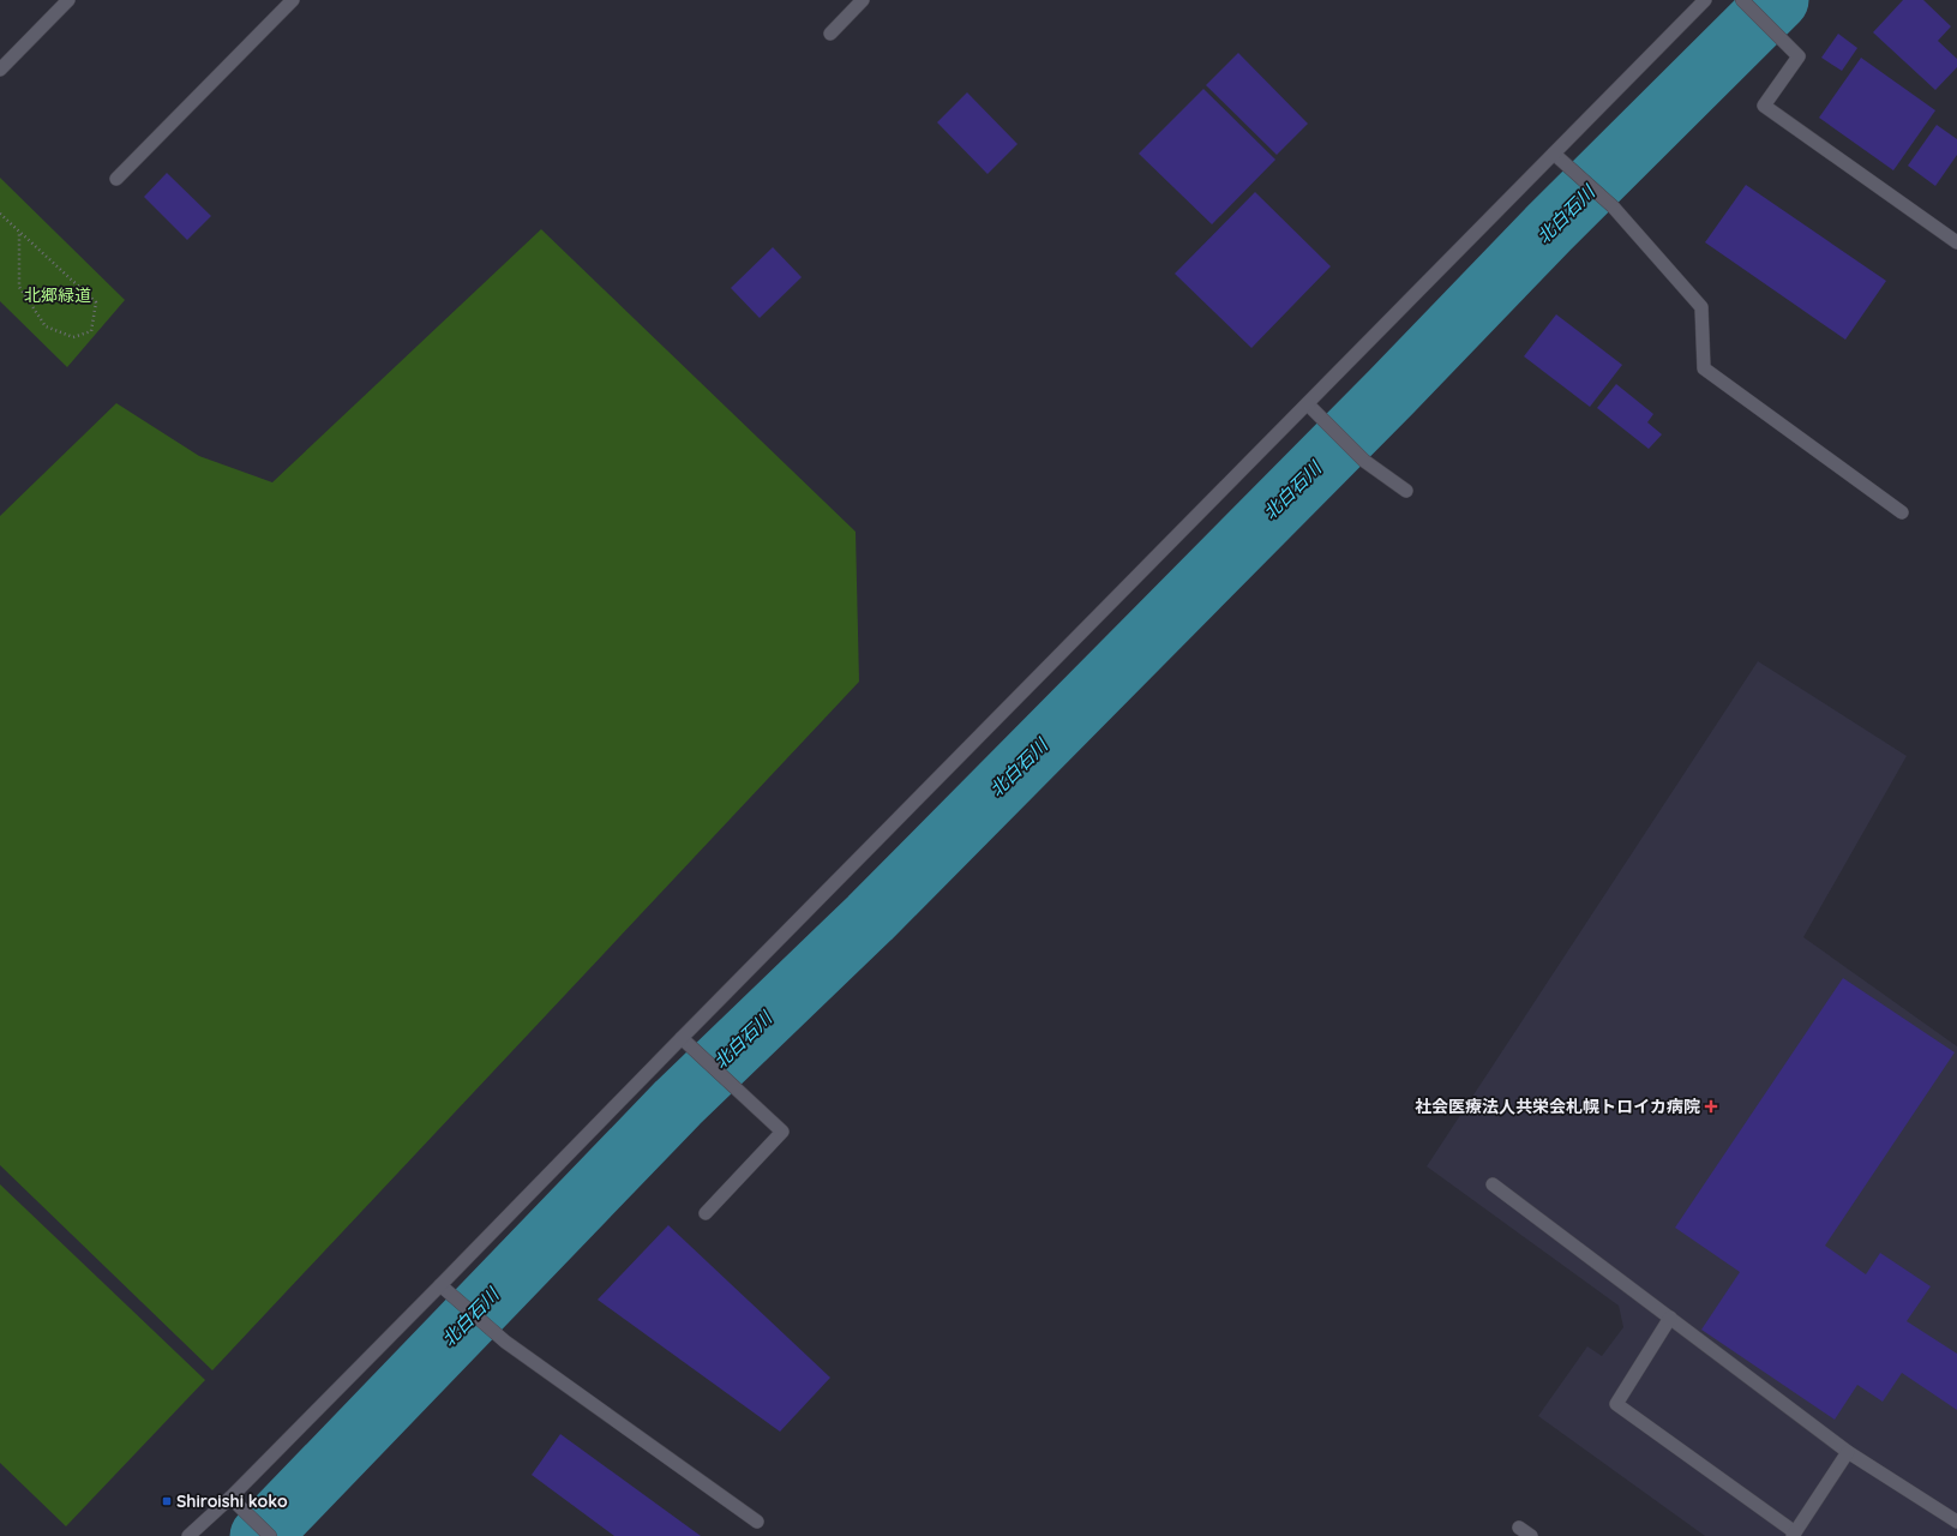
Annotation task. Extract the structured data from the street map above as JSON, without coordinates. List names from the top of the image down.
{
  "water": ["北白石川"],
  "parks": ["北郷緑道"],
  "places": {
    "health": ["社会医療法人共栄会札幌トロイカ病院"],
    "transit": ["Shiroishi koko"]
  }
}
